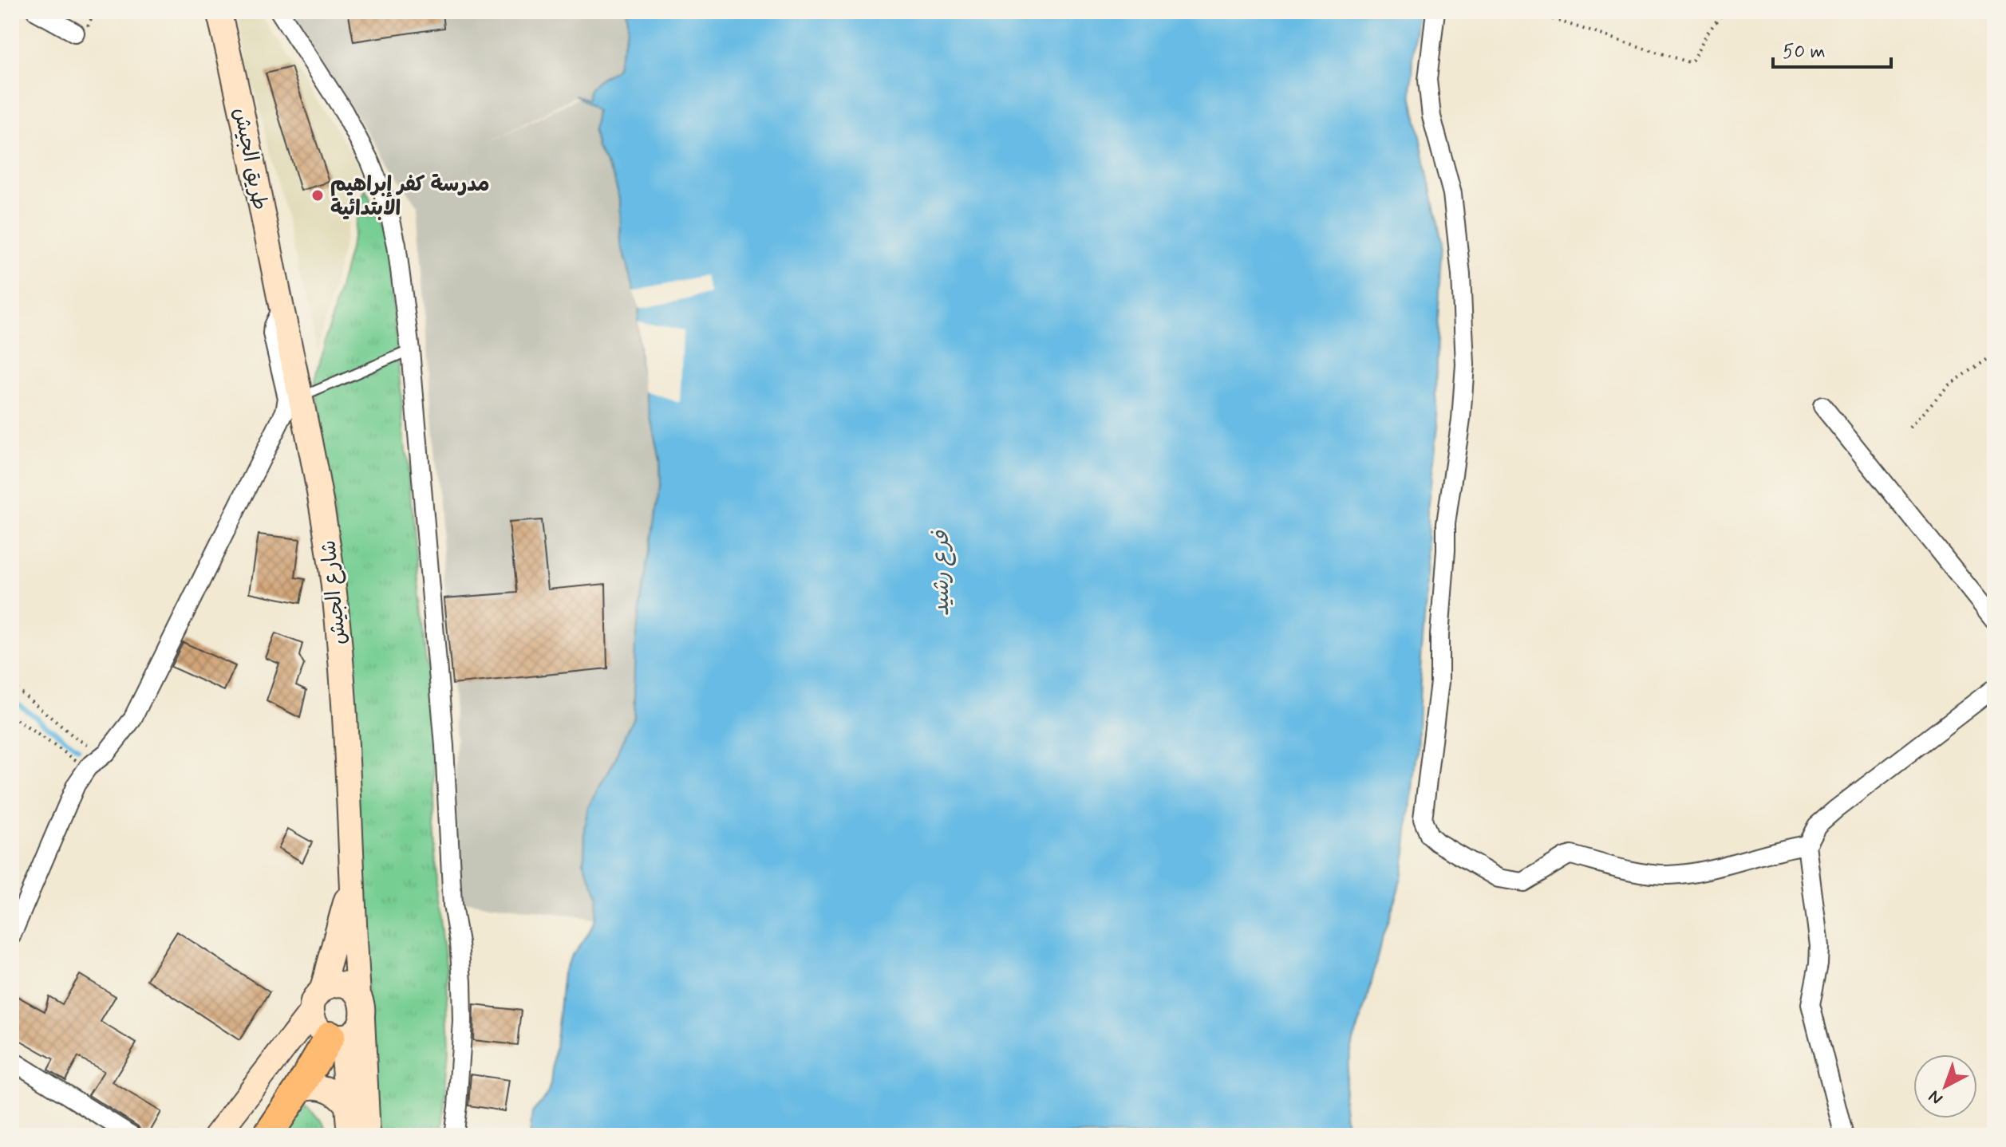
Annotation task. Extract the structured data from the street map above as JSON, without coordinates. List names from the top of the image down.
{
  "streets": {
    "main road": ["طريق الجيش", "شارع الجيش"]
  },
  "crossings": [
    ["طريق الجيش", "شارع الجيش"]
  ],
  "water": ["فرع رشيد"],
  "places": ["مدرسة كفر إبراهيم الابتدائية"],
  "scale_bar": "50 m",
  "north": "bottom left"
}
